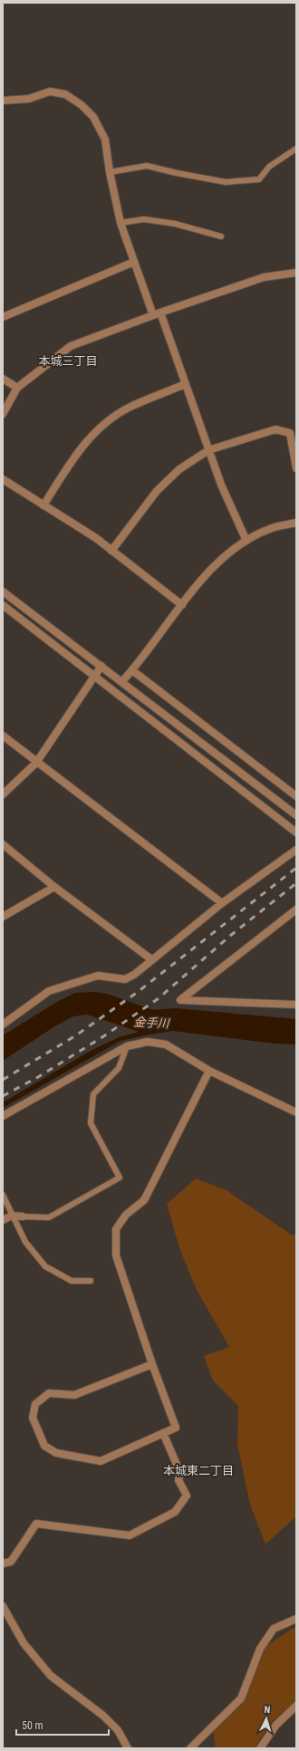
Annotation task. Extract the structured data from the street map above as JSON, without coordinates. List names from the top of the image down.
{
  "districts": ["本城三丁目", "本城東二丁目"],
  "water": ["金手川"],
  "scale_bar": "50 m",
  "north": "top"
}
